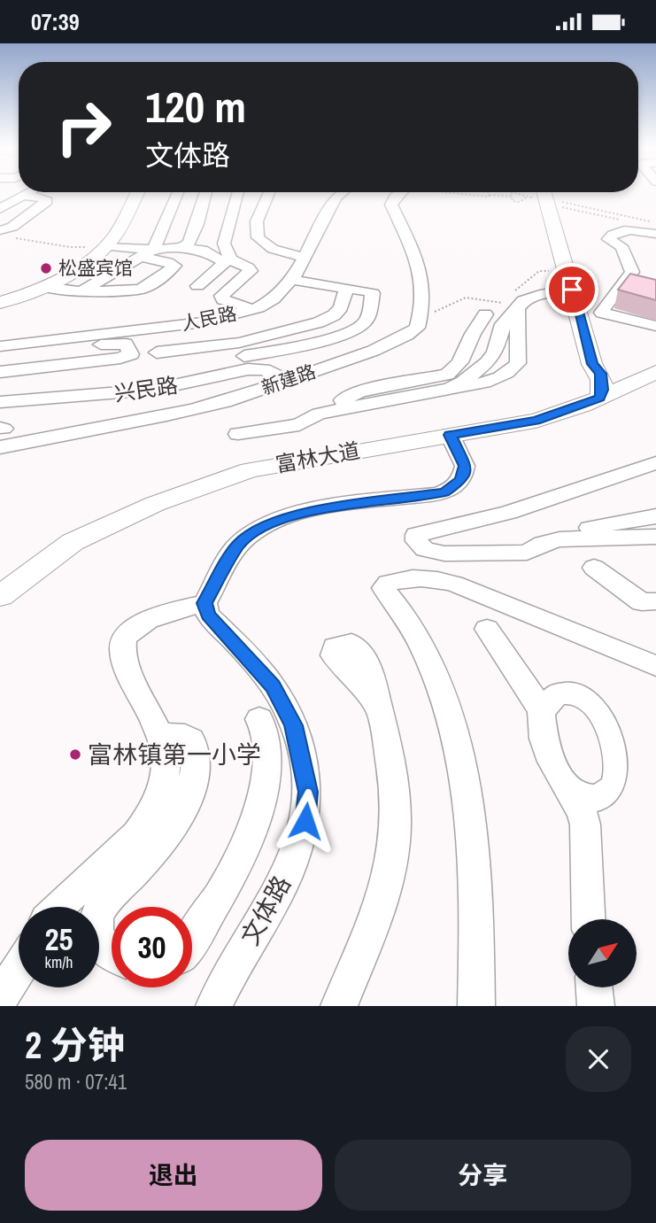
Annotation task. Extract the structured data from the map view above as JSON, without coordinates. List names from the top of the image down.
{
  "streets": {
    "main road": ["富林大道"],
    "street": [
      "人民路",
      "新建路",
      "兴民路",
      "文体路"
    ]
  },
  "crossings": [
    ["新建路", "兴民路"]
  ],
  "places": ["松盛宾馆", "富林镇第一小学"],
  "north": "top right",
  "page": {
    "status": "07:39",
    "turn": ["120 m", "文体路"],
    "speed": "25 km/h",
    "limit": "30",
    "heading": ["2 分钟", "580 m · 07:41"],
    "buttons": ["退出", "分享"]
  }
}
